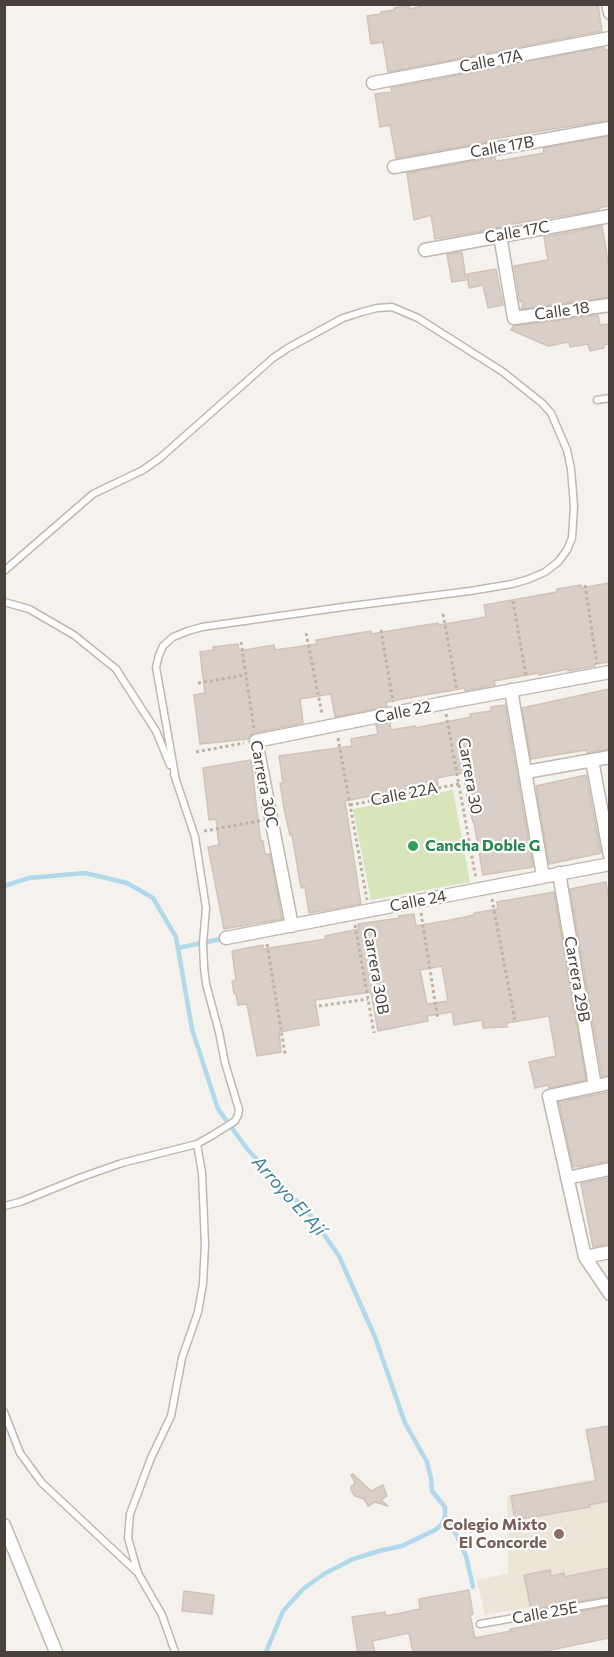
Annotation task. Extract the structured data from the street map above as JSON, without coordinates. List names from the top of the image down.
{
  "streets": {
    "street": [
      "Calle 17A",
      "Calle 17B",
      "Calle 17C",
      "Calle 18",
      "Calle 22",
      "Carrera 30C",
      "Calle 24",
      "Carrera 29B"
    ],
    "lane": ["Calle 25E"],
    "path": ["Carrera 30", "Calle 22A", "Carrera 30B"]
  },
  "crossings": [
    ["Calle 17C", "Calle 18"],
    ["Calle 22", "Carrera 30"],
    ["Calle 22", "Carrera 30C"],
    ["Calle 22", "Carrera 30B"],
    ["Carrera 30", "Calle 22A"],
    ["Carrera 30", "Calle 24"],
    ["Carrera 30C", "Calle 24"],
    ["Calle 22A", "Carrera 30B"],
    ["Calle 24", "Carrera 30B"],
    ["Calle 24", "Carrera 29B"]
  ],
  "water": ["Arroyo El Ají"],
  "places": ["Cancha Doble G", "Colegio Mixto El Concorde"]
}
